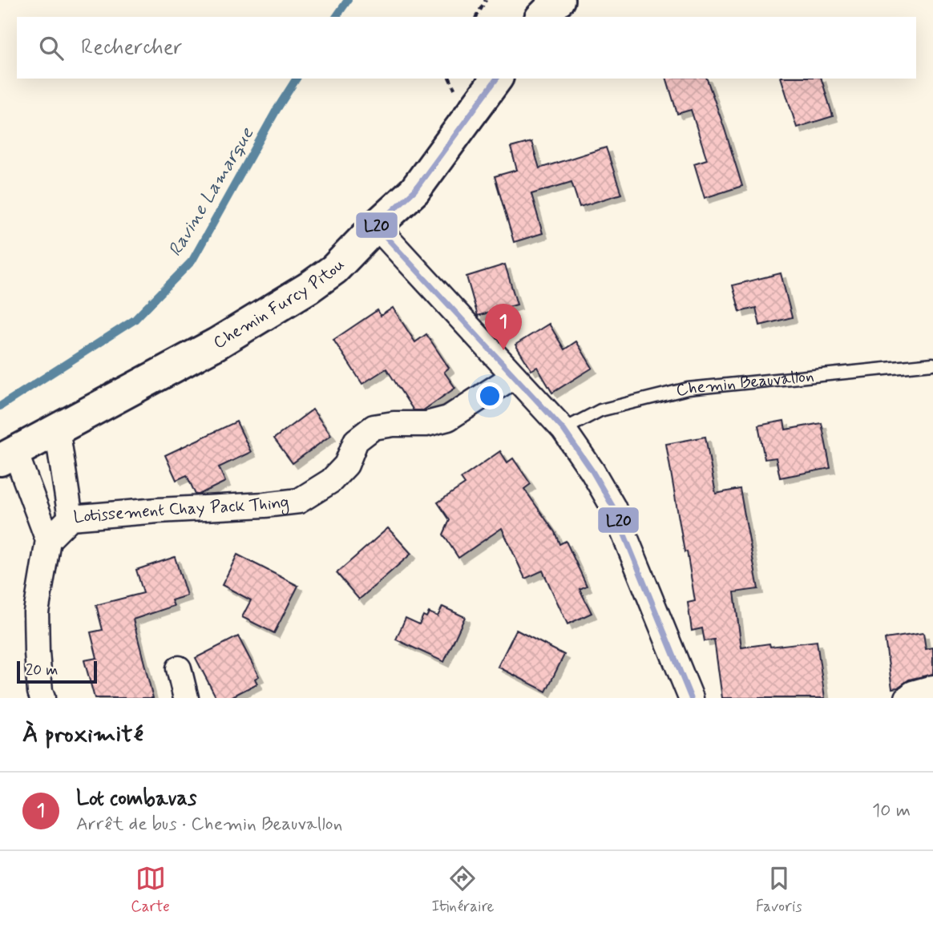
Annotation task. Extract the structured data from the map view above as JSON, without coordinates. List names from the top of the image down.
{
  "streets": {
    "street": ["Chemin Furcy Pitou", "Lotissement Chay Pack Thing"],
    "lane": ["Chemin Beauvallon"]
  },
  "water": ["Ravine Lamarque"],
  "lines": ["transit line L20"],
  "scale_bar": "20 m",
  "page": {
    "search": "Rechercher",
    "pins": "1",
    "scale": "20 m",
    "heading": "À proximité",
    "list": [
      {
        "mark": "1",
        "name": "Lot combavas",
        "note": "Arrêt de bus · Chemin Beauvallon",
        "value": "10 m"
      }
    ],
    "nav": ["Carte", "Itinéraire", "Favoris"]
  }
}
